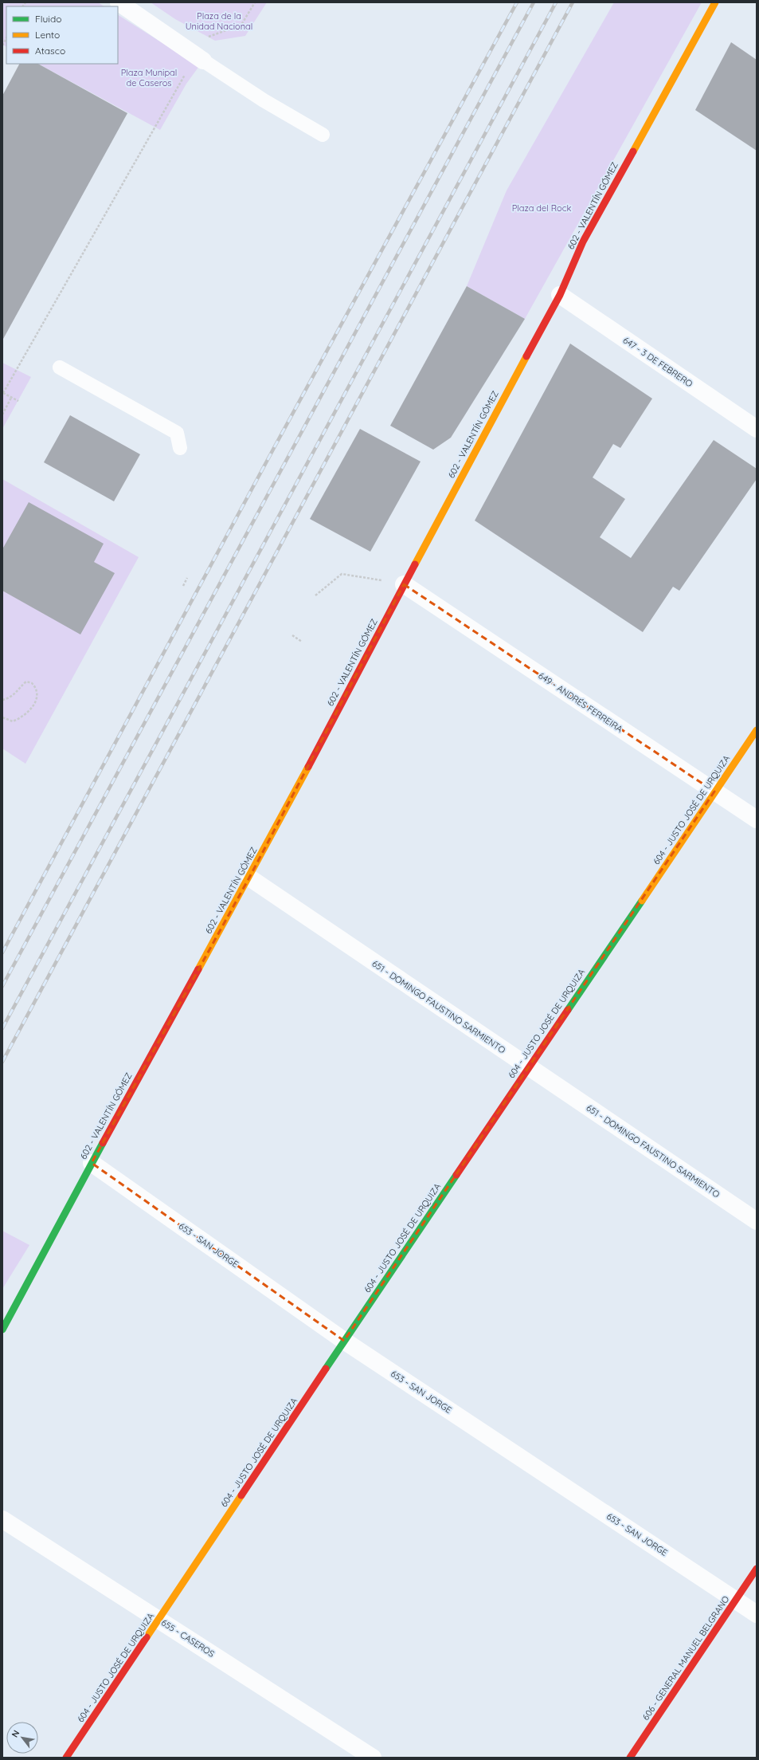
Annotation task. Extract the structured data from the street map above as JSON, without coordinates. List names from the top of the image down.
{
  "streets": {
    "street": [
      "602 - VALENTÍN GÓMEZ",
      "647 - 3 DE FEBRERO",
      "649 - ANDRÉS FERREIRA",
      "604 - JUSTO JOSÉ DE URQUIZA",
      "651 - DOMINGO FAUSTINO SARMIENTO",
      "653 - SAN JORGE",
      "655 - CASEROS",
      "606 - GENERAL MANUEL BELGRANO"
    ]
  },
  "crossings": [
    ["602 - VALENTÍN GÓMEZ", "647 - 3 DE FEBRERO"],
    ["602 - VALENTÍN GÓMEZ", "649 - ANDRÉS FERREIRA"],
    ["602 - VALENTÍN GÓMEZ", "651 - DOMINGO FAUSTINO SARMIENTO"],
    ["602 - VALENTÍN GÓMEZ", "653 - SAN JORGE"],
    ["649 - ANDRÉS FERREIRA", "604 - JUSTO JOSÉ DE URQUIZA"],
    ["604 - JUSTO JOSÉ DE URQUIZA", "651 - DOMINGO FAUSTINO SARMIENTO"],
    ["604 - JUSTO JOSÉ DE URQUIZA", "653 - SAN JORGE"],
    ["604 - JUSTO JOSÉ DE URQUIZA", "655 - CASEROS"],
    ["653 - SAN JORGE", "606 - GENERAL MANUEL BELGRANO"]
  ],
  "parks": ["Plaza de la Unidad Nacional", "Plaza Munipal de Caseros", "Plaza del Rock"],
  "legend": ["Fluido", "Lento", "Atasco"],
  "north": "top left"
}
